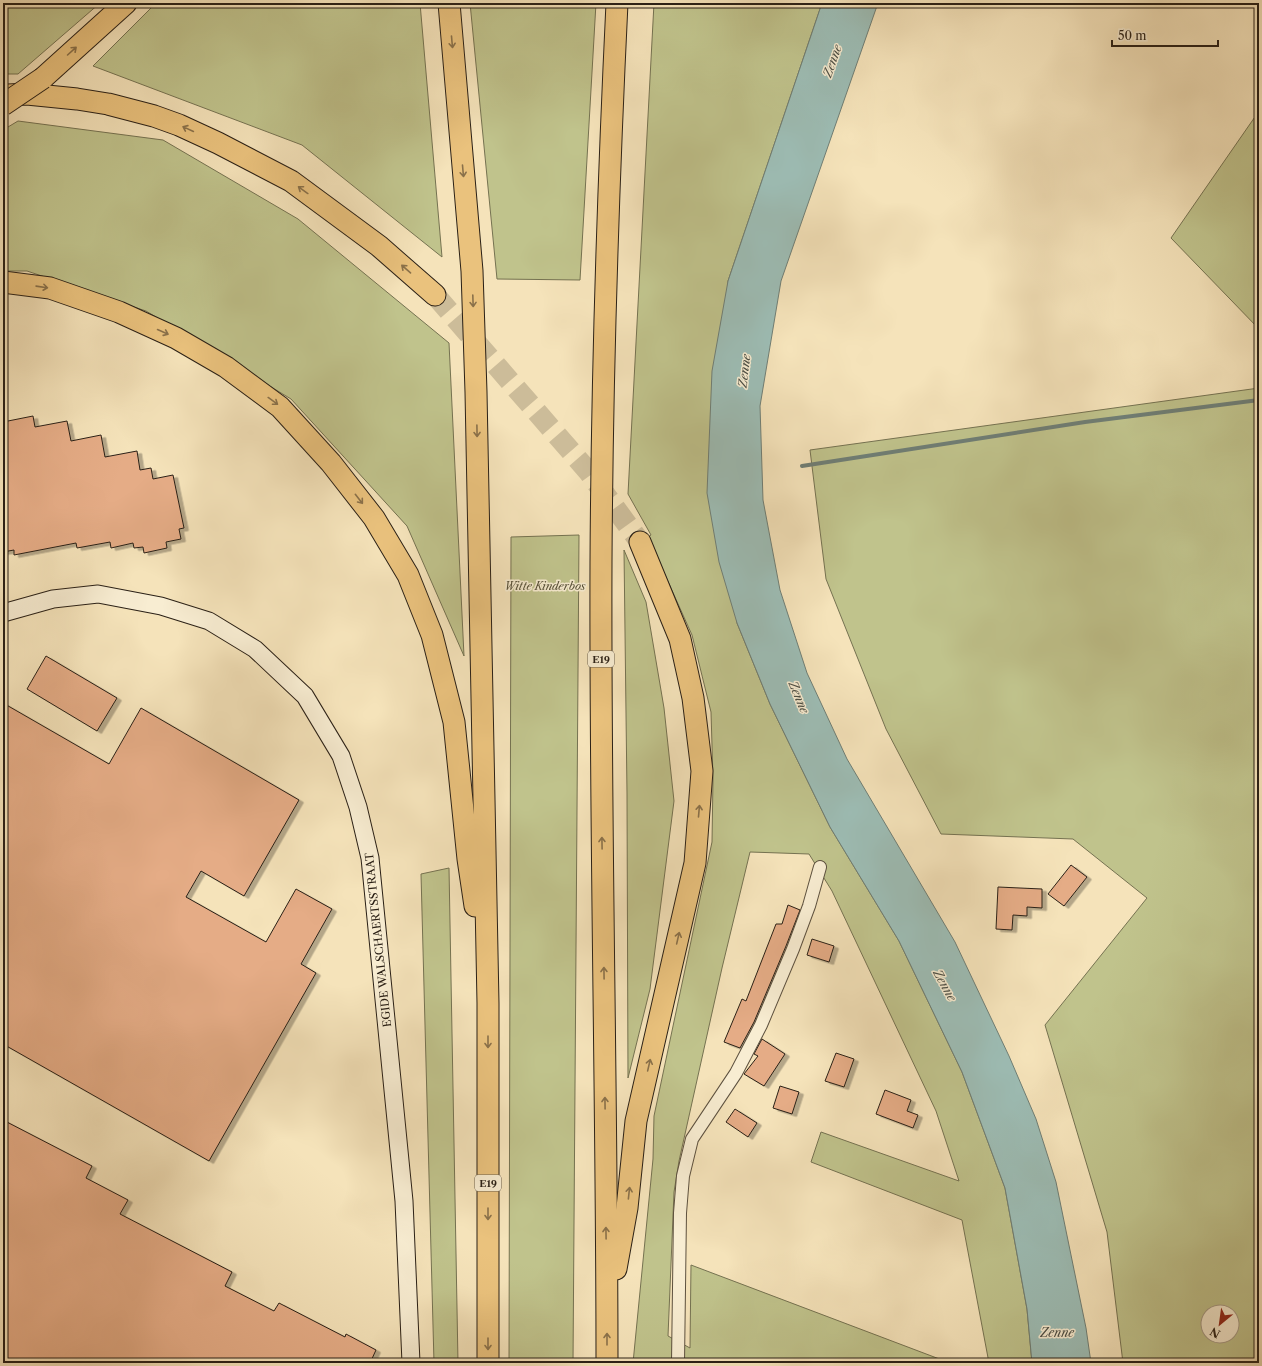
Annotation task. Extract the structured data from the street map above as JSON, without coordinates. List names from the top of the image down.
{
  "streets": {
    "highway": ["E19"],
    "main road": ["EGIDE WALSCHAERTSSTRAAT"]
  },
  "water": ["Zenne"],
  "parks": ["Witte Kinderbos"],
  "scale_bar": "50 m",
  "north": "bottom left"
}
